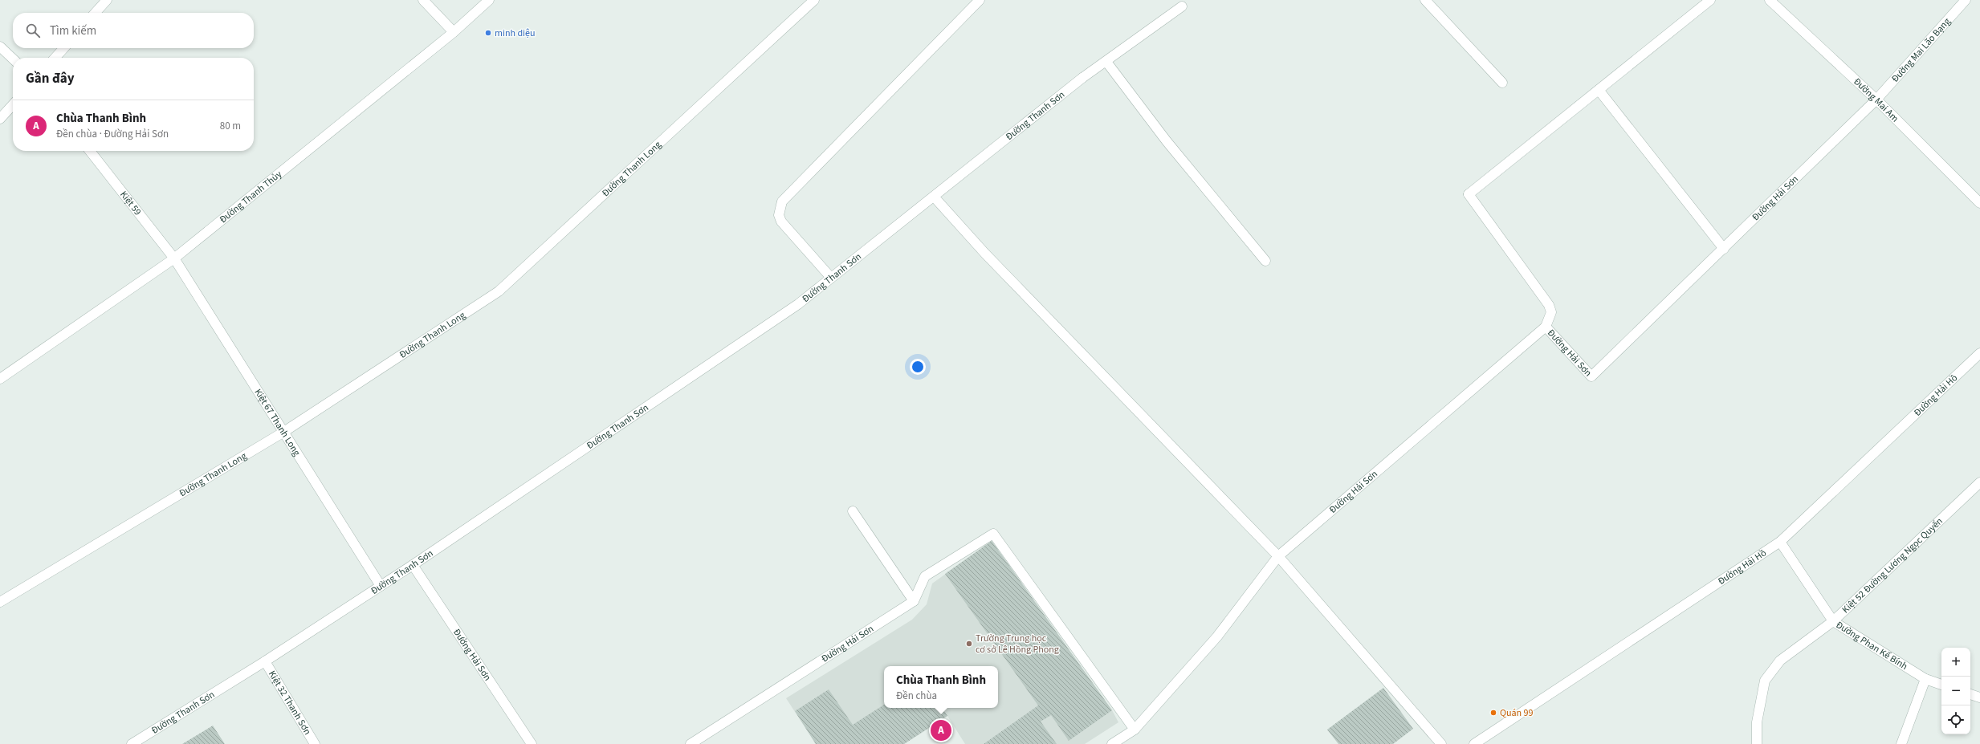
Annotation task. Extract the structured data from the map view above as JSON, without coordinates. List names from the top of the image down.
{
  "streets": {
    "street": [
      "Đường Mai Lão Bạng",
      "Đường Mai Am",
      "Đường Thanh Sơn",
      "Đường Thanh Long",
      "Đường Thanh Thủy",
      "Đường Hải Sơn",
      "Kiệt 59",
      "Đường Hải Hồ",
      "Kiệt 67 Thanh Long",
      "Kiệt 52 Đường Lương Ngọc Quyến",
      "Đường Phan Kế Bính",
      "Kiệt 32 Thanh Sơn"
    ]
  },
  "crossings": [
    ["Đường Mai Lão Bạng", "Đường Mai Am"],
    ["Đường Mai Lão Bạng", "Đường Hải Sơn"],
    ["Đường Mai Am", "Đường Hải Sơn"],
    ["Đường Thanh Sơn", "Đường Hải Sơn"],
    ["Đường Thanh Sơn", "Kiệt 67 Thanh Long"],
    ["Đường Thanh Sơn", "Kiệt 32 Thanh Sơn"],
    ["Đường Thanh Long", "Kiệt 67 Thanh Long"],
    ["Đường Thanh Thủy", "Kiệt 59"],
    ["Đường Thanh Thủy", "Kiệt 67 Thanh Long"],
    ["Kiệt 59", "Kiệt 67 Thanh Long"],
    ["Đường Hải Hồ", "Đường Phan Kế Bính"],
    ["Kiệt 52 Đường Lương Ngọc Quyến", "Đường Phan Kế Bính"]
  ],
  "places": ["minh diệu", "Trường Trung học cơ sở Lê Hồng Phong", "Quán 99"],
  "page": {
    "search": "Tìm kiếm",
    "heading": "Gần đây",
    "list": [
      {
        "mark": "A",
        "name": "Chùa Thanh Bình",
        "note": "Đền chùa · Đường Hải Sơn",
        "value": "80 m"
      }
    ],
    "map_buttons": ["+", "−"],
    "popup": ["Chùa Thanh Bình", "Đền chùa"],
    "pins": "A"
  }
}
